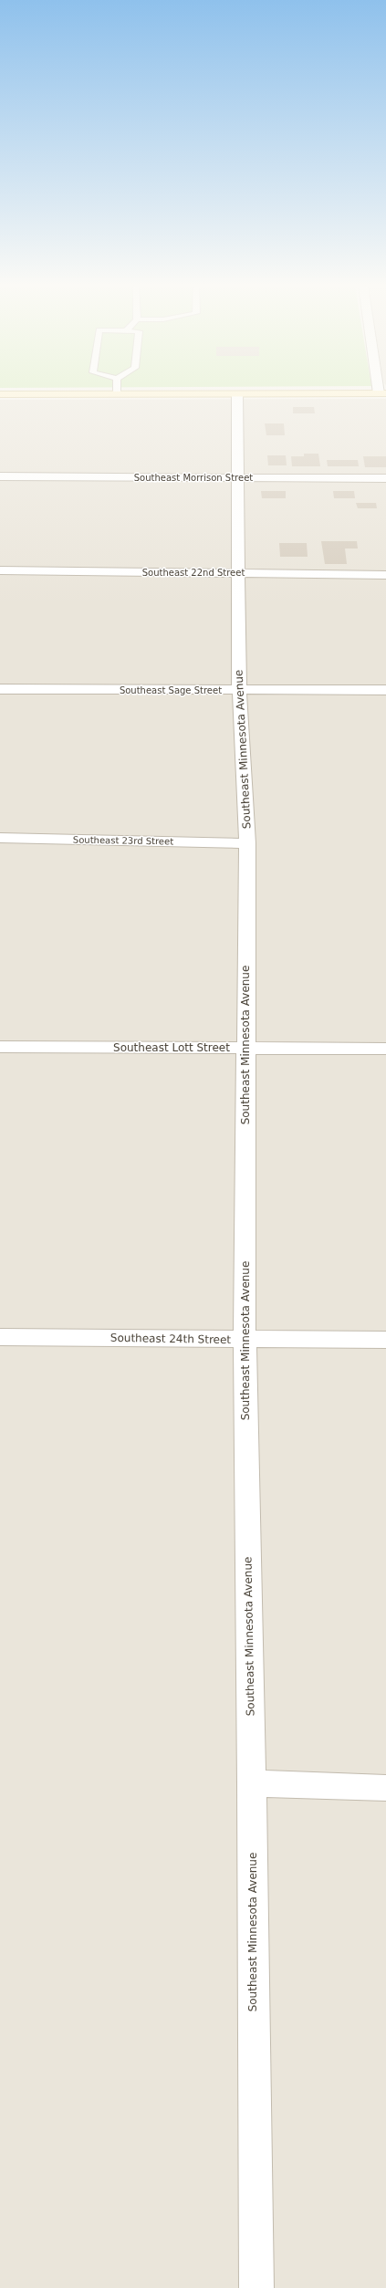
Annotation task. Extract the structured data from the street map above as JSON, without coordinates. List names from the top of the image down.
{
  "streets": {
    "street": [
      "Southeast Morrison Street",
      "Southeast 22nd Street",
      "Southeast Sage Street",
      "Southeast Minnesota Avenue",
      "Southeast 23rd Street",
      "Southeast Lott Street",
      "Southeast 24th Street"
    ]
  },
  "crossings": [
    ["Southeast Morrison Street", "Southeast Minnesota Avenue"],
    ["Southeast 22nd Street", "Southeast Minnesota Avenue"],
    ["Southeast Sage Street", "Southeast Minnesota Avenue"],
    ["Southeast Minnesota Avenue", "Southeast 23rd Street"],
    ["Southeast Minnesota Avenue", "Southeast Lott Street"],
    ["Southeast Minnesota Avenue", "Southeast 24th Street"]
  ]
}
